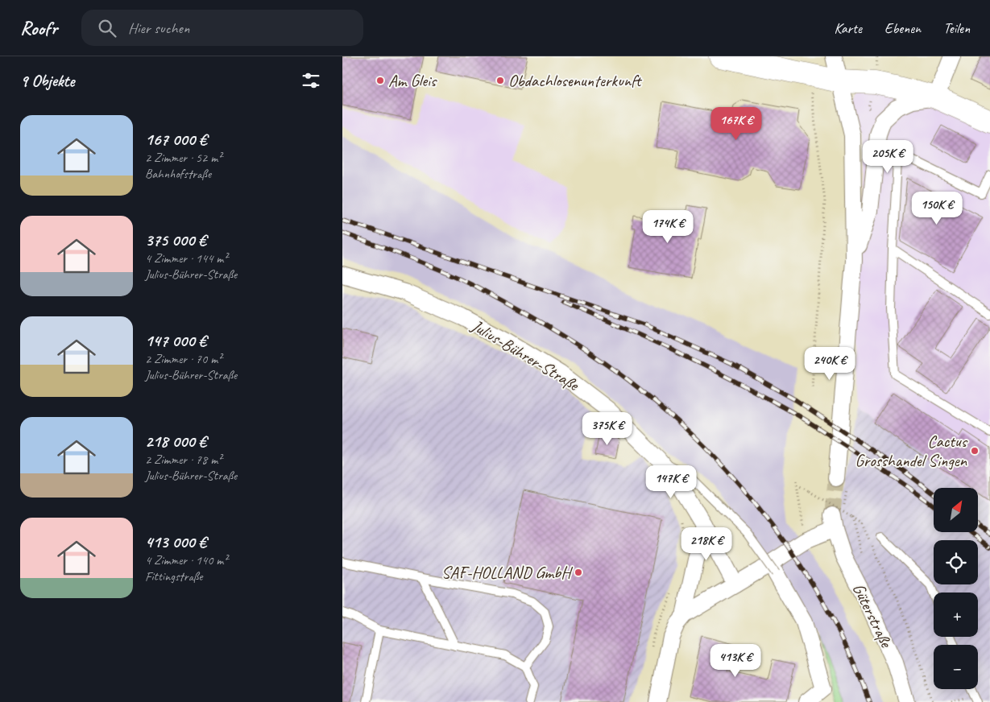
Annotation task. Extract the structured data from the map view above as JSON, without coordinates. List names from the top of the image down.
{
  "streets": {
    "street": ["Julius-Bührer-Straße", "Güterstraße"]
  },
  "places": [
    "Am Gleis",
    "Obdachlosenunterkunft",
    "Cactus Grosshandel Singen",
    "SAF-HOLLAND GmbH"
  ],
  "north": "top right",
  "page": {
    "header": "Roofr",
    "search": "Hier suchen",
    "nav": ["Karte", "Ebenen", "Teilen"],
    "heading": "9 Objekte",
    "list": [
      {
        "name": "167 000 €",
        "note": "2 Zimmer · 52 m² · Bahnhofstraße"
      },
      {
        "name": "375 000 €",
        "note": "4 Zimmer · 144 m² · Julius-Bührer-Straße"
      },
      {
        "name": "147 000 €",
        "note": "2 Zimmer · 70 m² · Julius-Bührer-Straße"
      },
      {
        "name": "218 000 €",
        "note": "2 Zimmer · 78 m² · Julius-Bührer-Straße"
      },
      {
        "name": "413 000 €",
        "note": "4 Zimmer · 140 m² · Fittingstraße"
      }
    ],
    "price": [
      "167K €",
      "205K €",
      "150K €",
      "174K €",
      "240K €",
      "375K €",
      "147K €",
      "218K €",
      "413K €"
    ],
    "map_buttons": ["+", "−"]
  }
}
